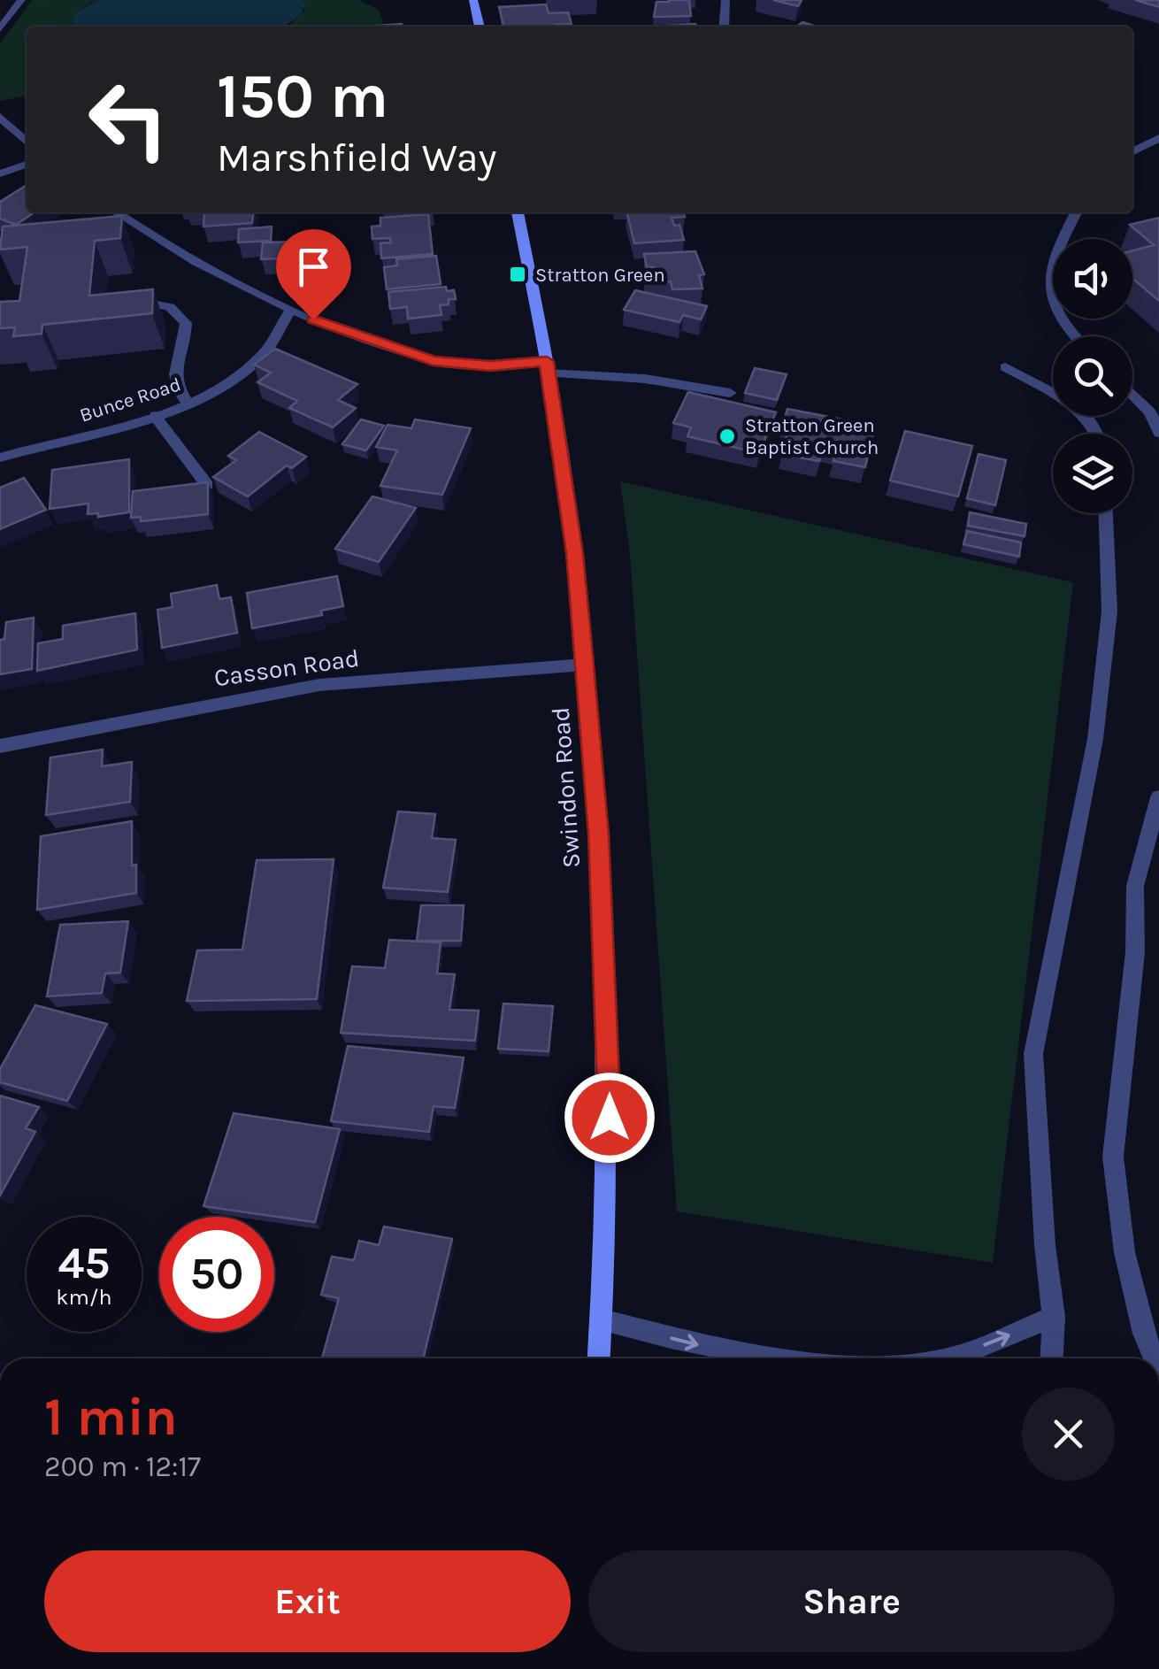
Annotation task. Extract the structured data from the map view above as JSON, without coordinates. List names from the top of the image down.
{
  "streets": {
    "main road": ["Swindon Road"],
    "street": ["Bunce Road", "Casson Road"]
  },
  "crossings": [
    ["Casson Road", "Swindon Road"]
  ],
  "places": {
    "transit": ["Stratton Green"],
    "other": ["Stratton Green Baptist Church"]
  },
  "page": {
    "turn": ["150 m", "Marshfield Way"],
    "speed": "45 km/h",
    "limit": "50",
    "heading": ["1 min", "200 m · 12:17"],
    "buttons": ["Exit", "Share"]
  }
}
